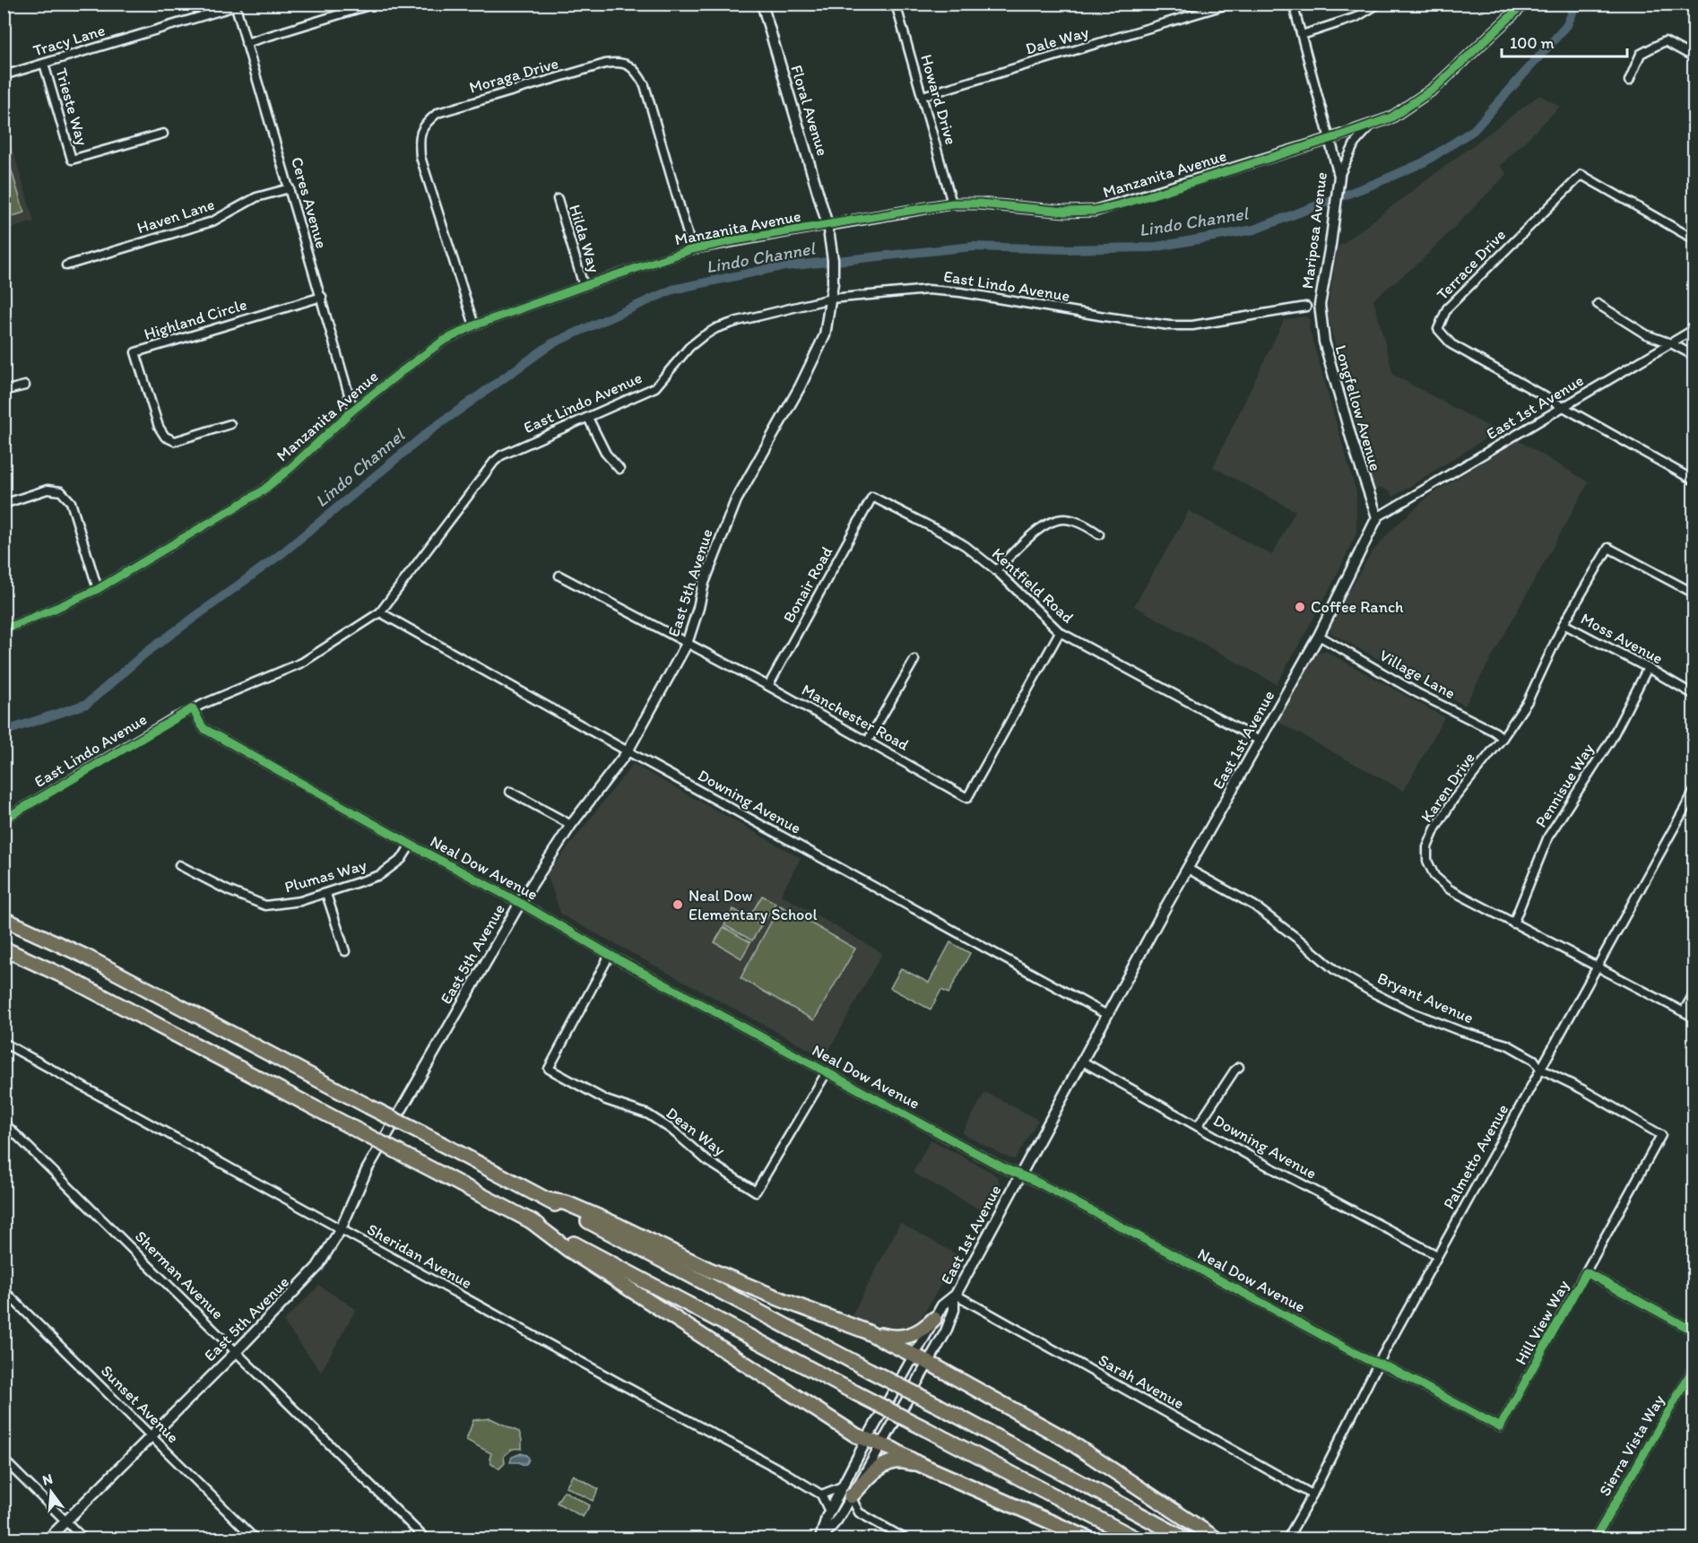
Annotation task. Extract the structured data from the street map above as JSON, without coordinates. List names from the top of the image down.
{
  "streets": {
    "street": [
      "Tracy Lane",
      "Dale Way",
      "Moraga Drive",
      "Howard Drive",
      "Trieste Way",
      "Floral Avenue",
      "Manzanita Avenue",
      "Ceres Avenue",
      "Haven Lane",
      "Mariposa Avenue",
      "Hilda Way",
      "Terrace Drive",
      "East Lindo Avenue",
      "Highland Circle",
      "East 1st Avenue",
      "Longfellow Avenue",
      "East 5th Avenue",
      "Bonair Road",
      "Kentfield Road",
      "Moss Avenue",
      "Village Lane",
      "Manchester Road",
      "Pennisue Way",
      "Karen Drive",
      "Downing Avenue",
      "Neal Dow Avenue",
      "Plumas Way",
      "Bryant Avenue",
      "Dean Way",
      "Palmetto Avenue",
      "Sheridan Avenue",
      "Sherman Avenue",
      "Hill View Way",
      "Sarah Avenue",
      "Sunset Avenue",
      "Sierra Vista Way"
    ]
  },
  "crossings": [
    ["Tracy Lane", "Trieste Way"],
    ["Tracy Lane", "Ceres Avenue"],
    ["Dale Way", "Howard Drive"],
    ["Moraga Drive", "Manzanita Avenue"],
    ["Howard Drive", "Manzanita Avenue"],
    ["Floral Avenue", "Manzanita Avenue"],
    ["Floral Avenue", "East 5th Avenue"],
    ["Manzanita Avenue", "Ceres Avenue"],
    ["Manzanita Avenue", "Mariposa Avenue"],
    ["Manzanita Avenue", "Hilda Way"],
    ["Manzanita Avenue", "East 5th Avenue"],
    ["Ceres Avenue", "Haven Lane"],
    ["Ceres Avenue", "Highland Circle"],
    ["Mariposa Avenue", "Longfellow Avenue"],
    ["Terrace Drive", "East 1st Avenue"],
    ["East Lindo Avenue", "East 5th Avenue"],
    ["East Lindo Avenue", "Downing Avenue"],
    ["East Lindo Avenue", "Neal Dow Avenue"],
    ["East 1st Avenue", "Longfellow Avenue"],
    ["East 1st Avenue", "Kentfield Road"],
    ["East 1st Avenue", "Village Lane"],
    ["East 1st Avenue", "Downing Avenue"],
    ["East 1st Avenue", "Neal Dow Avenue"],
    ["East 1st Avenue", "Bryant Avenue"],
    ["East 1st Avenue", "Sarah Avenue"],
    ["East 5th Avenue", "Manchester Road"],
    ["East 5th Avenue", "Downing Avenue"],
    ["East 5th Avenue", "Neal Dow Avenue"],
    ["East 5th Avenue", "Sheridan Avenue"],
    ["East 5th Avenue", "Sherman Avenue"],
    ["East 5th Avenue", "Sunset Avenue"],
    ["Bonair Road", "Kentfield Road"],
    ["Bonair Road", "Manchester Road"],
    ["Kentfield Road", "Manchester Road"],
    ["Moss Avenue", "Pennisue Way"],
    ["Moss Avenue", "Karen Drive"],
    ["Village Lane", "Karen Drive"],
    ["Pennisue Way", "Karen Drive"],
    ["Karen Drive", "Palmetto Avenue"],
    ["Downing Avenue", "Palmetto Avenue"],
    ["Neal Dow Avenue", "Plumas Way"],
    ["Neal Dow Avenue", "Dean Way"],
    ["Neal Dow Avenue", "Palmetto Avenue"],
    ["Neal Dow Avenue", "Hill View Way"],
    ["Bryant Avenue", "Palmetto Avenue"],
    ["Bryant Avenue", "Hill View Way"],
    ["Palmetto Avenue", "Sarah Avenue"]
  ],
  "water": ["Lindo Channel"],
  "places": ["Coffee Ranch", "Neal Dow Elementary School"],
  "scale_bar": "100 m",
  "north": "top"
}
